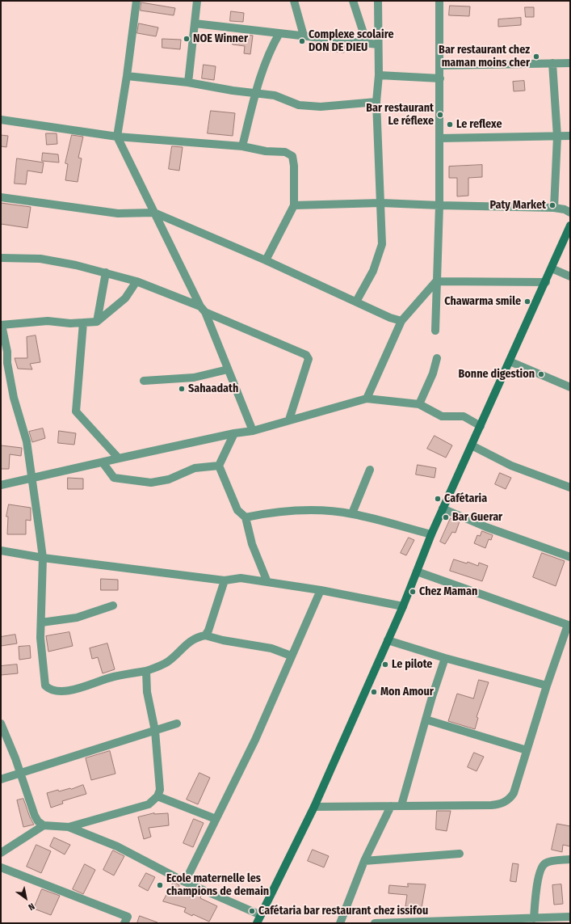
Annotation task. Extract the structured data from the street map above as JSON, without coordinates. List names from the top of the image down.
{
  "places": [
    "NOE Winner",
    "Complexe scolaire DON DE DIEU",
    "Bar restaurant chez maman moins cher",
    "Bar restaurant Le réflexe",
    "Le reflexe",
    "Paty Market",
    "Chawarma smile",
    "Bonne digestion",
    "Sahaadath",
    "Cafétaria",
    "Bar Guerar",
    "Chez Maman",
    "Le pilote",
    "Mon Amour",
    "Ecole maternelle les champions de demain",
    "Cafétaria bar restaurant chez issifou"
  ],
  "north": "bottom right"
}
